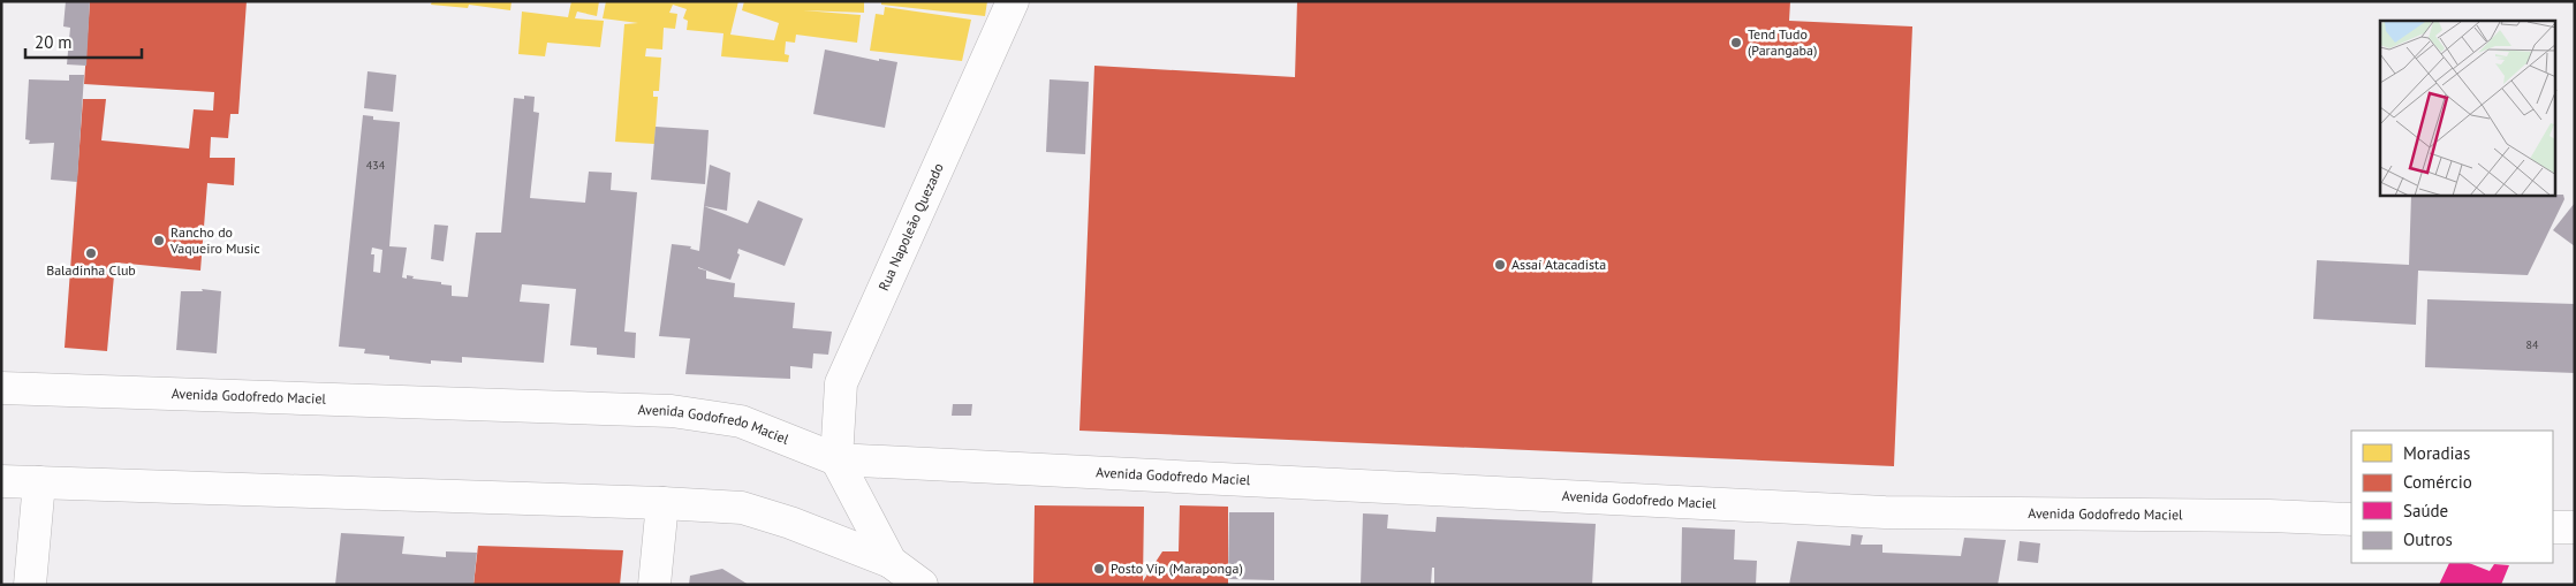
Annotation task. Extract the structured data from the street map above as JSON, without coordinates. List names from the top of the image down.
{
  "streets": {
    "main road": ["Rua Napoleão Quezado", "Avenida Godofredo Maciel"]
  },
  "crossings": [
    ["Rua Napoleão Quezado", "Avenida Godofredo Maciel"]
  ],
  "places": [
    "Tend Tudo (Parangaba)",
    "Rancho do Vaqueiro Music",
    "Baladinha Club",
    "Assaí Atacadista",
    "Posto Vip (Maraponga)"
  ],
  "house_numbers": ["434", "84"],
  "legend": [
    "Moradias",
    "Comércio",
    "Saúde",
    "Outros"
  ],
  "scale_bar": "20 m"
}
